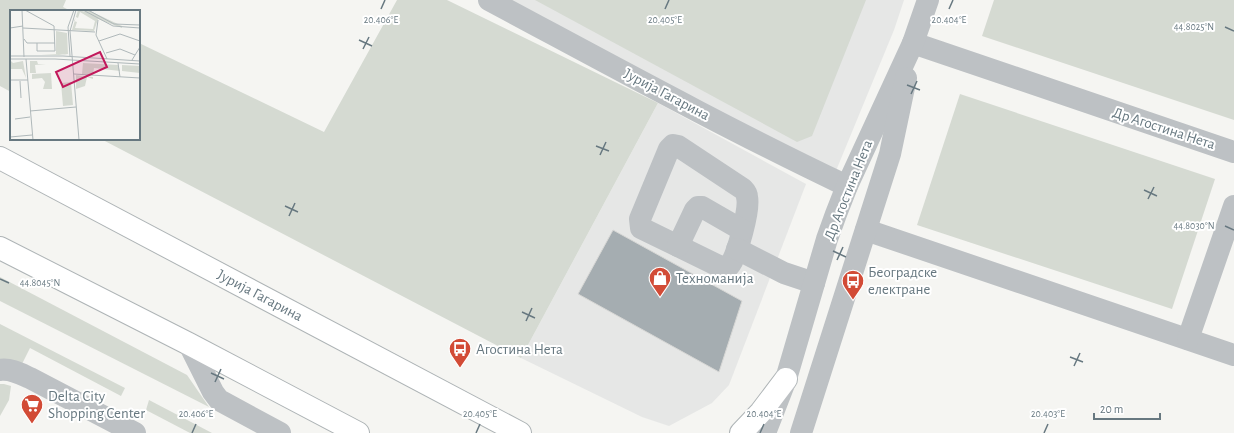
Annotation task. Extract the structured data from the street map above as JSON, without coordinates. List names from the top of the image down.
{
  "streets": {
    "main road": ["Јурија Гагарина"],
    "street": ["Др Агостина Нета"]
  },
  "crossings": [
    ["Јурија Гагарина", "Др Агостина Нета"]
  ],
  "places": {
    "shop": ["Техноманија"],
    "bus stop": ["Београдске електране", "Агостина Нета"],
    "supermarket": ["Delta City Shopping Center"]
  },
  "scale_bar": "20 m",
  "coordinates": [
    "20.406°E",
    "20.405°E",
    "20.404°E",
    "44.8025°N",
    "44.8030°N",
    "44.8045°N",
    "20.403°E"
  ]
}
